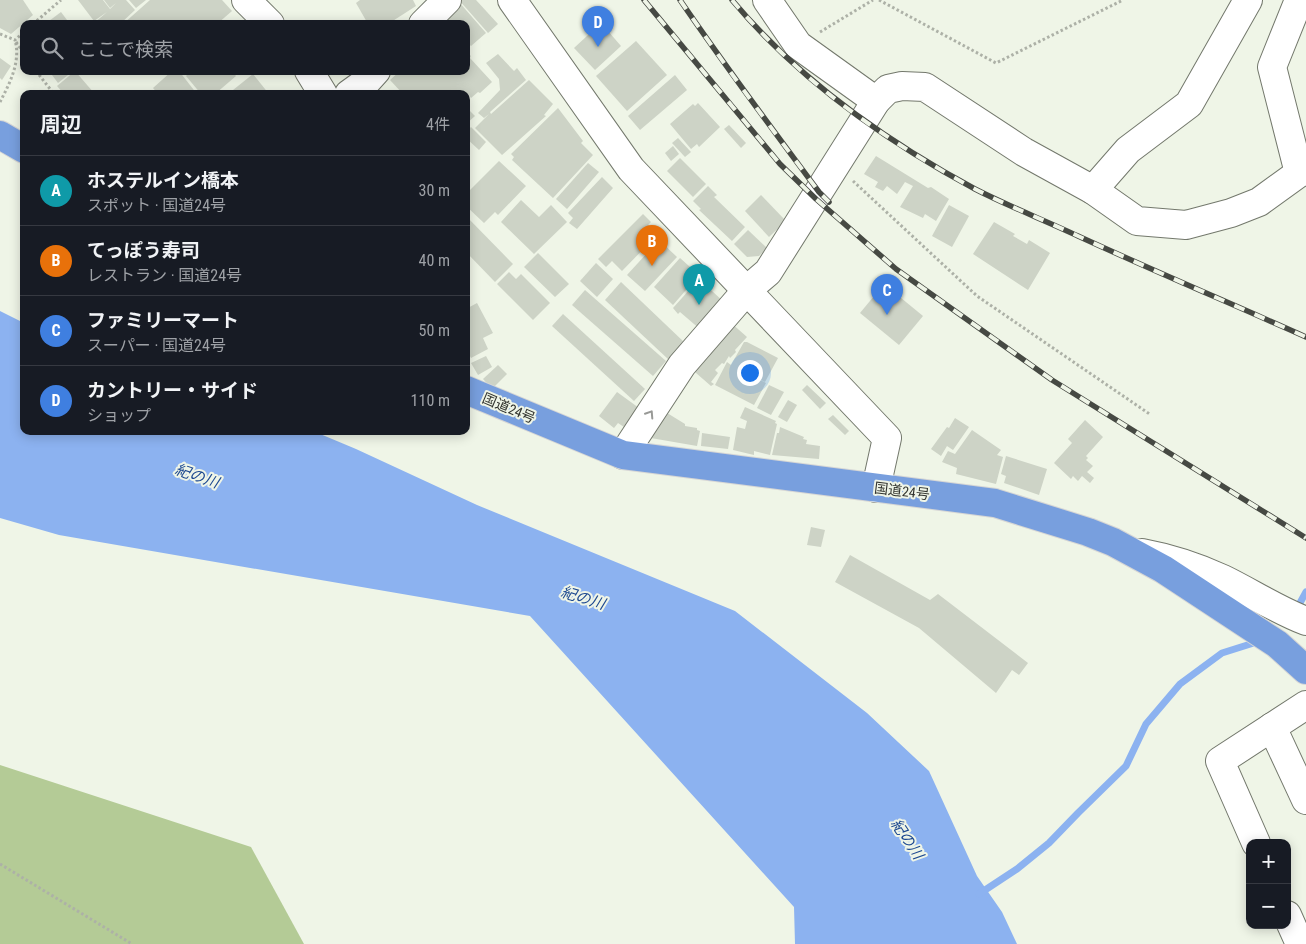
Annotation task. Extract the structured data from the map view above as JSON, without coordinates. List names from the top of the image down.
{
  "streets": {
    "highway": ["国道24号"]
  },
  "water": ["紀の川"],
  "page": {
    "pins": [
      "D",
      "B",
      "A",
      "C"
    ],
    "search": "ここで検索",
    "heading": ["周辺", "4件"],
    "list": [
      {
        "mark": "A",
        "name": "ホステルイン橋本",
        "note": "スポット · 国道24号",
        "value": "30 m"
      },
      {
        "mark": "B",
        "name": "てっぽう寿司",
        "note": "レストラン · 国道24号",
        "value": "40 m"
      },
      {
        "mark": "C",
        "name": "ファミリーマート",
        "note": "スーパー · 国道24号",
        "value": "50 m"
      },
      {
        "mark": "D",
        "name": "カントリー・サイド",
        "note": "ショップ",
        "value": "110 m"
      }
    ],
    "map_buttons": ["+", "−"]
  }
}
